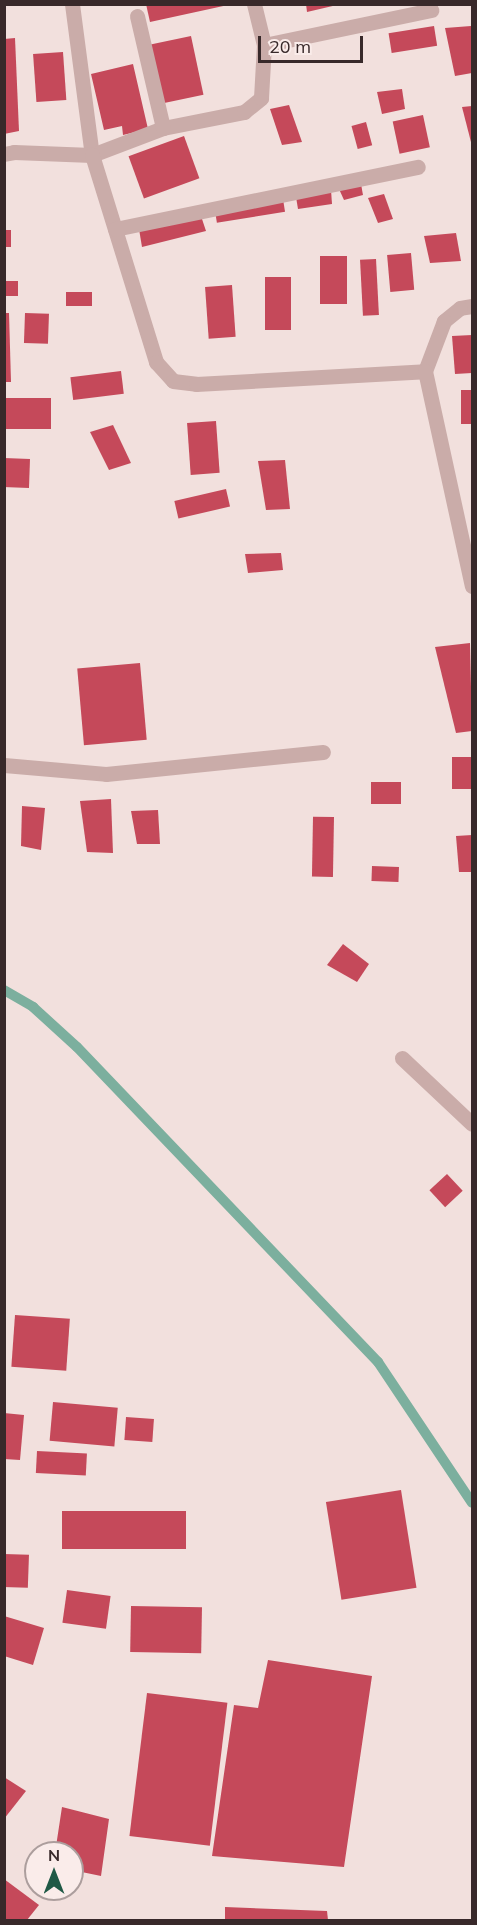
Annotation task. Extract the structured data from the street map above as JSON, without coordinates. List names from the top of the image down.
{
  "scale_bar": "20 m",
  "north": "top"
}
